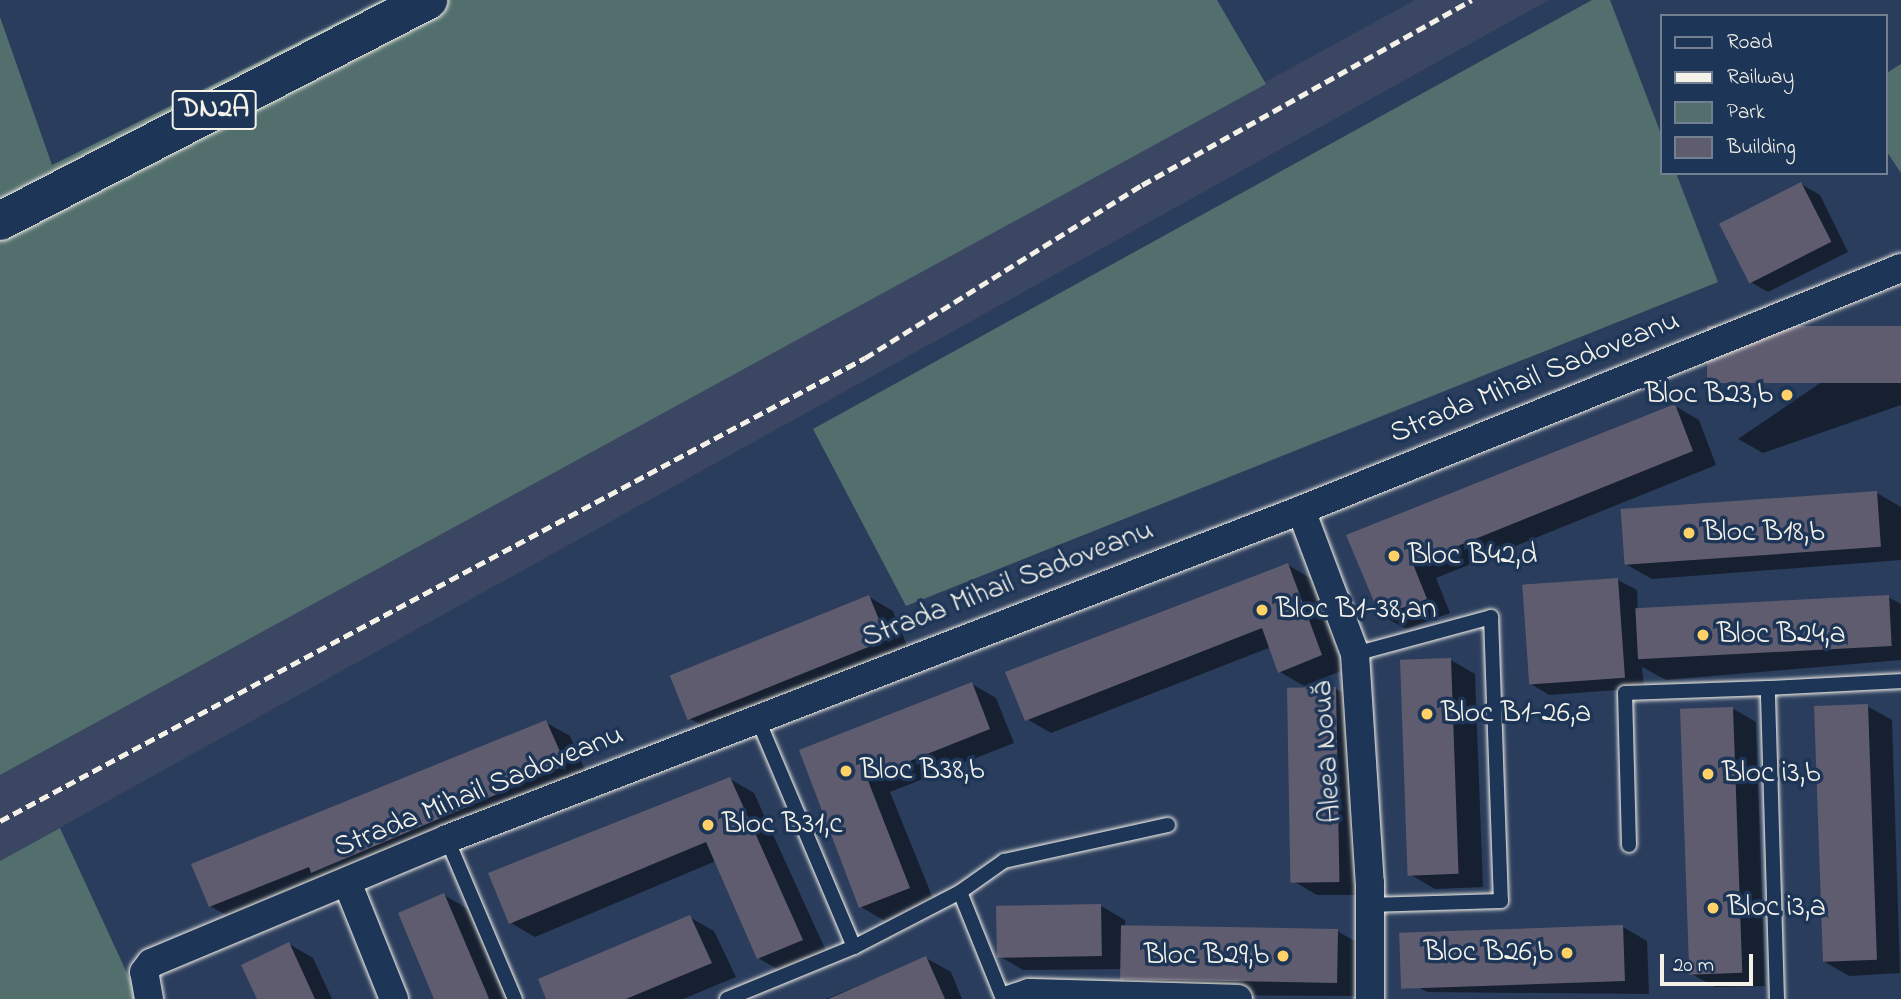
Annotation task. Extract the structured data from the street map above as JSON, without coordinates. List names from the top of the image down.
{
  "streets": {
    "highway": ["DN2A"],
    "street": ["Strada Mihail Sadoveanu", "Aleea Nouă"]
  },
  "crossings": [
    ["Strada Mihail Sadoveanu", "Aleea Nouă"]
  ],
  "places": [
    "Bloc B23,b",
    "Bloc B18,b",
    "Bloc B42,d",
    "Bloc B1-38,an",
    "Bloc B24,a",
    "Bloc B1-26,a",
    "Bloc B38,b",
    "Bloc i3,b",
    "Bloc B31,c",
    "Bloc i3,a",
    "Bloc B26,b",
    "Bloc B29,b"
  ],
  "legend": [
    "Road",
    "Railway",
    "Park",
    "Building"
  ],
  "scale_bar": "20 m"
}
